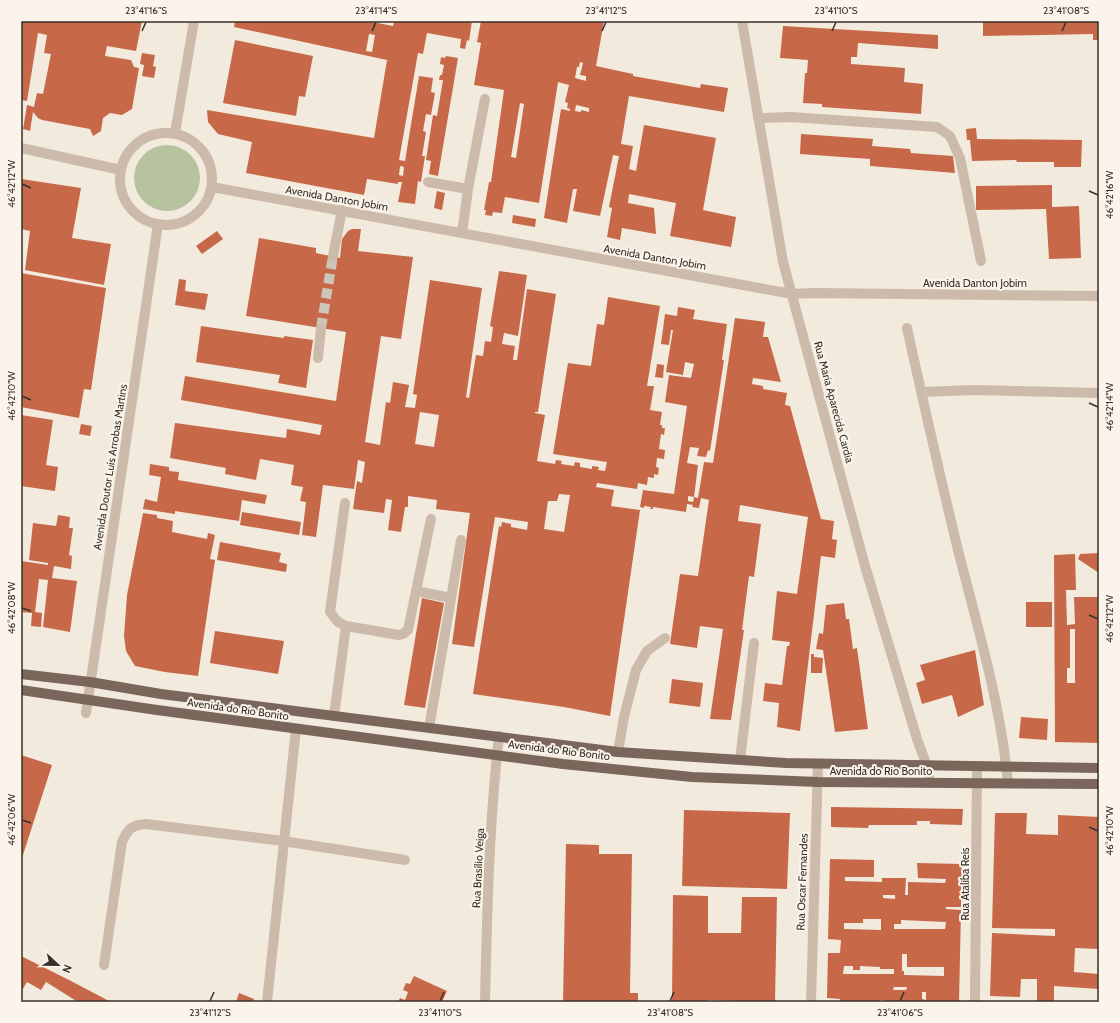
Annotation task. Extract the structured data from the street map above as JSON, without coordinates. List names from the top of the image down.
{
  "streets": {
    "main road": ["Avenida do Rio Bonito"],
    "street": [
      "Avenida Danton Jobim",
      "Rua Maria Aparecida Cardia",
      "Avenida Doutor Luís Arrobas Martins",
      "Rua Brasílio Veiga",
      "Rua Oscar Fernandes",
      "Rua Ataliba Reis"
    ]
  },
  "crossings": [
    ["Avenida Danton Jobim", "Rua Maria Aparecida Cardia"],
    ["Avenida Danton Jobim", "Avenida Doutor Luís Arrobas Martins"],
    ["Rua Maria Aparecida Cardia", "Avenida do Rio Bonito"],
    ["Avenida Doutor Luís Arrobas Martins", "Avenida do Rio Bonito"],
    ["Avenida do Rio Bonito", "Rua Brasílio Veiga"],
    ["Avenida do Rio Bonito", "Rua Oscar Fernandes"],
    ["Avenida do Rio Bonito", "Rua Ataliba Reis"]
  ],
  "north": "right",
  "coordinates": [
    "23°41'16\"S",
    "23°41'14\"S",
    "23°41'12\"S",
    "23°41'10\"S",
    "23°41'08\"S",
    "46°42'12\"W",
    "46°42'16\"W",
    "46°42'10\"W",
    "46°42'14\"W",
    "46°42'08\"W",
    "46°42'06\"W",
    "23°41'06\"S"
  ]
}
